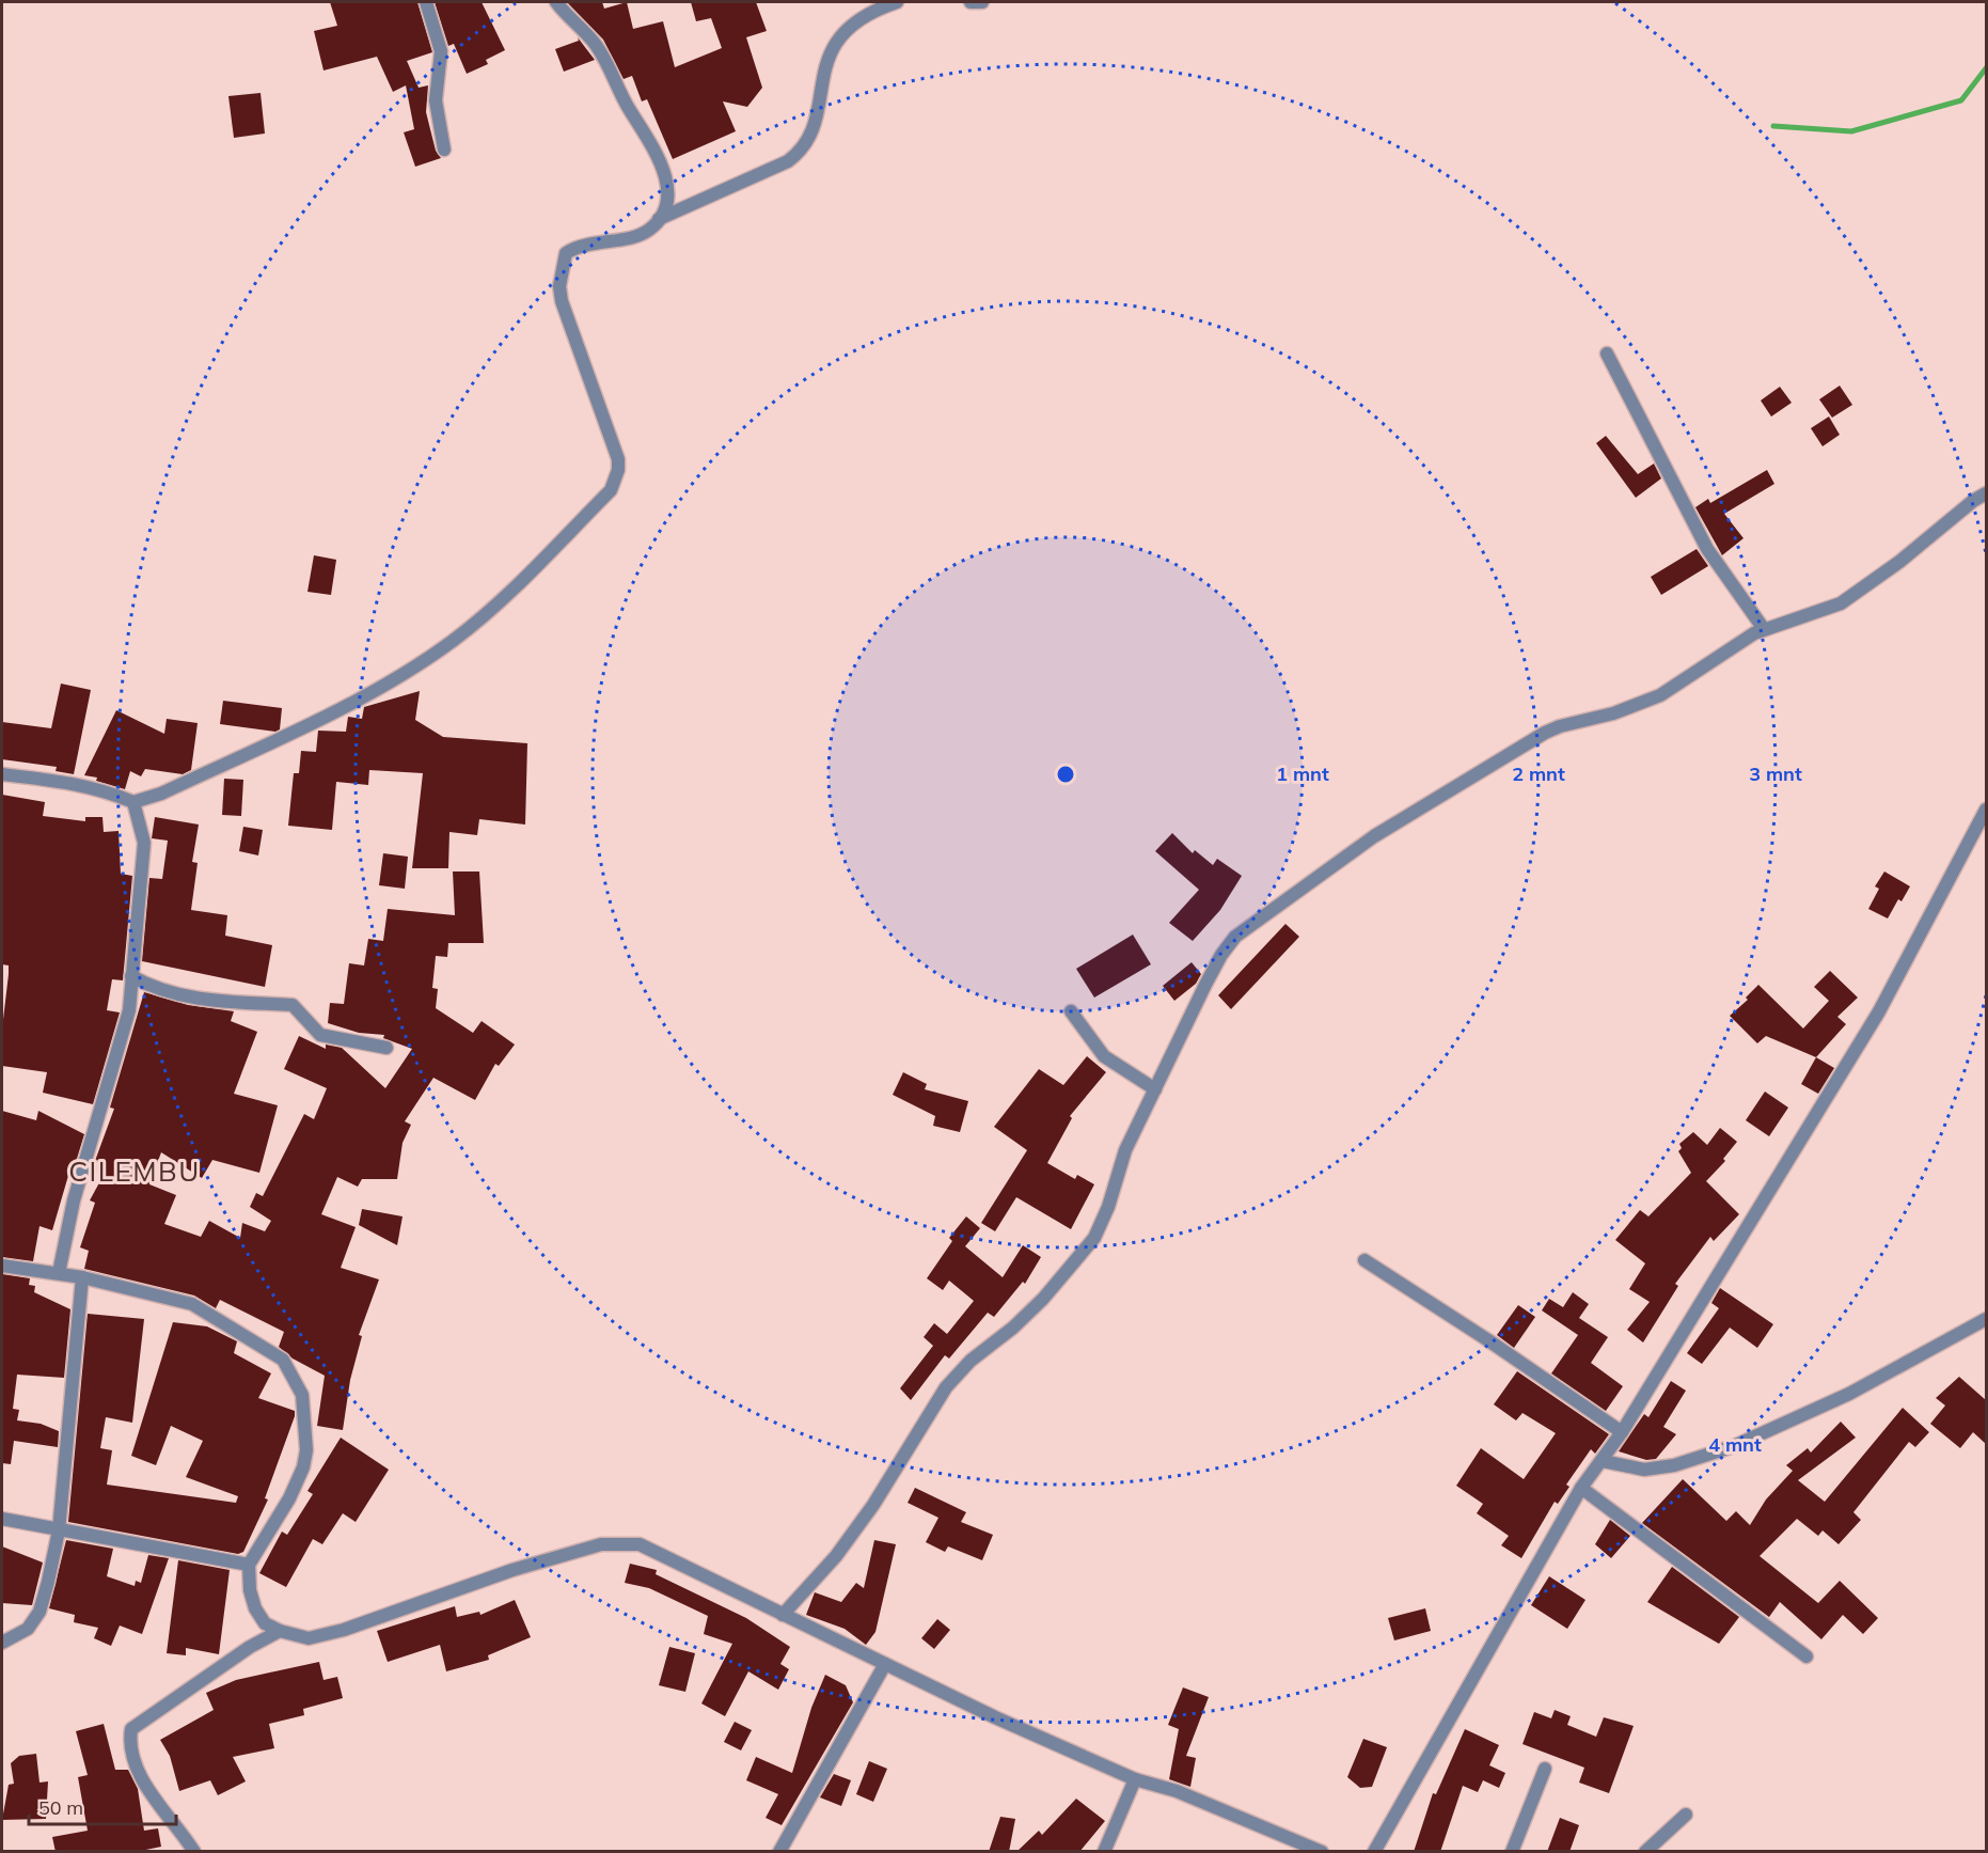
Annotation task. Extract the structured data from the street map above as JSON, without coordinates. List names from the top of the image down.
{
  "districts": ["CILEMBU"],
  "scale_bar": "50 m",
  "rings": [
    "1 mnt",
    "2 mnt",
    "3 mnt",
    "4 mnt"
  ]
}
